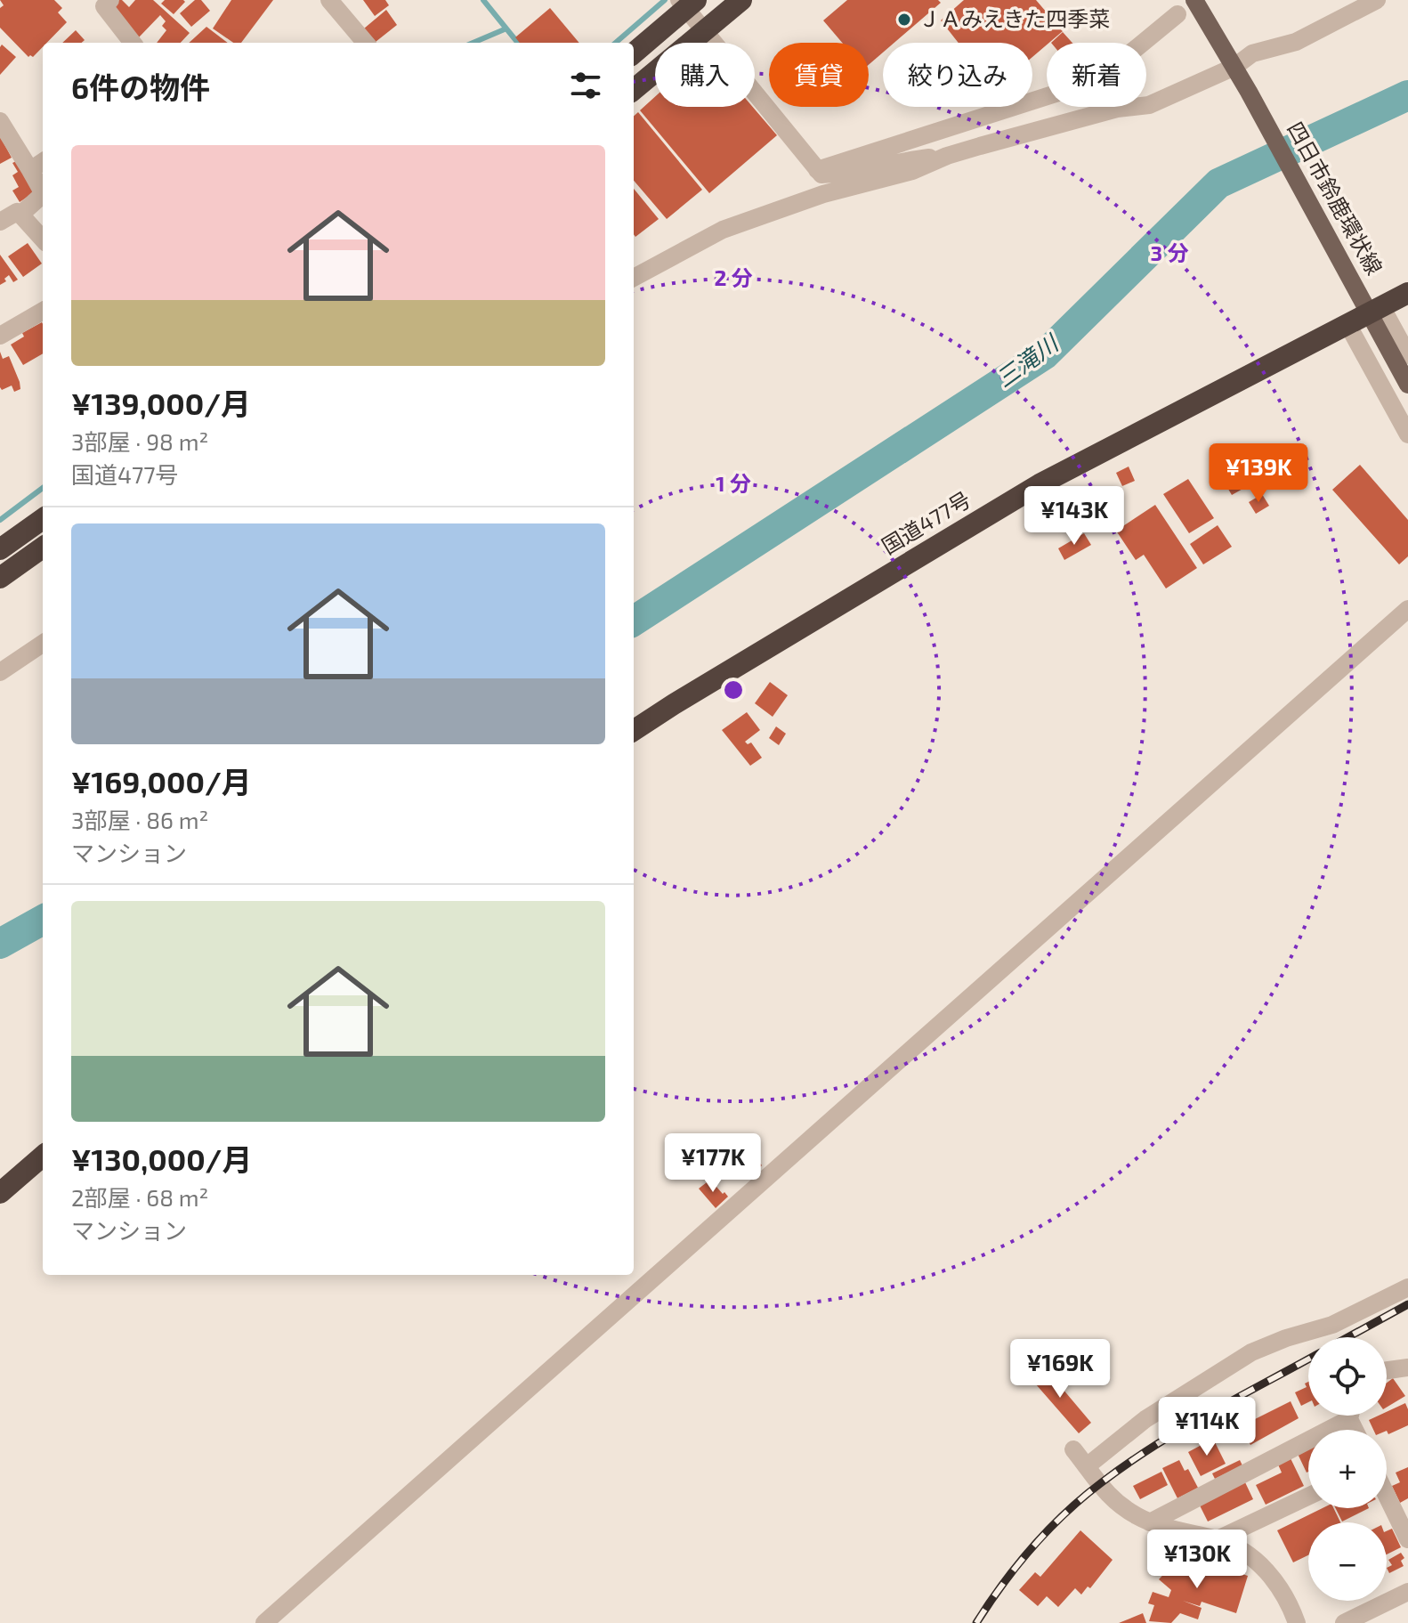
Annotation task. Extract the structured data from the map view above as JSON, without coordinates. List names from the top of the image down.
{
  "streets": {
    "highway": ["国道477号"],
    "main road": ["四日市鈴鹿環状線"]
  },
  "crossings": [
    ["四日市鈴鹿環状線", "国道477号"]
  ],
  "water": ["三滝川"],
  "places": ["ＪＡみえきた四季菜"],
  "page": {
    "chip": [
      "購入",
      "賃貸",
      "絞り込み",
      "新着"
    ],
    "heading": "6件の物件",
    "list": [
      {
        "name": "¥139,000/月",
        "note": "3部屋 · 98 m² · 国道477号"
      },
      {
        "name": "¥169,000/月",
        "note": "3部屋 · 86 m² · マンション"
      },
      {
        "name": "¥130,000/月",
        "note": "2部屋 · 68 m² · マンション"
      }
    ],
    "price": [
      "¥139K",
      "¥143K",
      "¥177K",
      "¥169K",
      "¥114K",
      "¥130K"
    ],
    "map_buttons": ["+", "−"]
  },
  "rings": ["3 分", "2 分", "1 分"]
}
